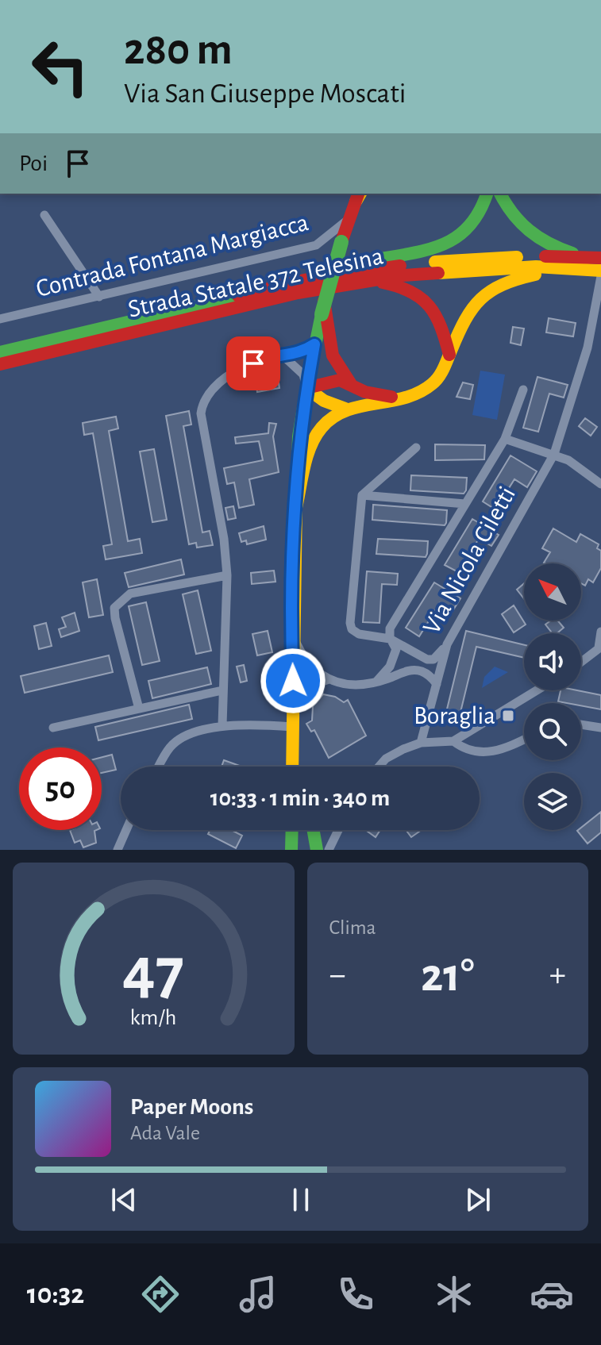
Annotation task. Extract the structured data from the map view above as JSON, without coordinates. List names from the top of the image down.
{
  "streets": {
    "main road": ["Strada Statale 372 Telesina"],
    "street": ["Contrada Fontana Margiacca", "Via Nicola Ciletti"]
  },
  "places": {
    "transit": ["Boraglia"]
  },
  "north": "top left",
  "page": {
    "turn": ["280 m", "Via San Giuseppe Moscati"],
    "then": "Poi",
    "limit": "50",
    "trip": "10:33 · 1 min · 340 m",
    "tile": "Clima",
    "heat": ["−", "21°", "+"],
    "song": ["Paper Moons", "Ada Vale"],
    "tabs": "10:32",
    "gauge": ["47", "km/h"]
  }
}
